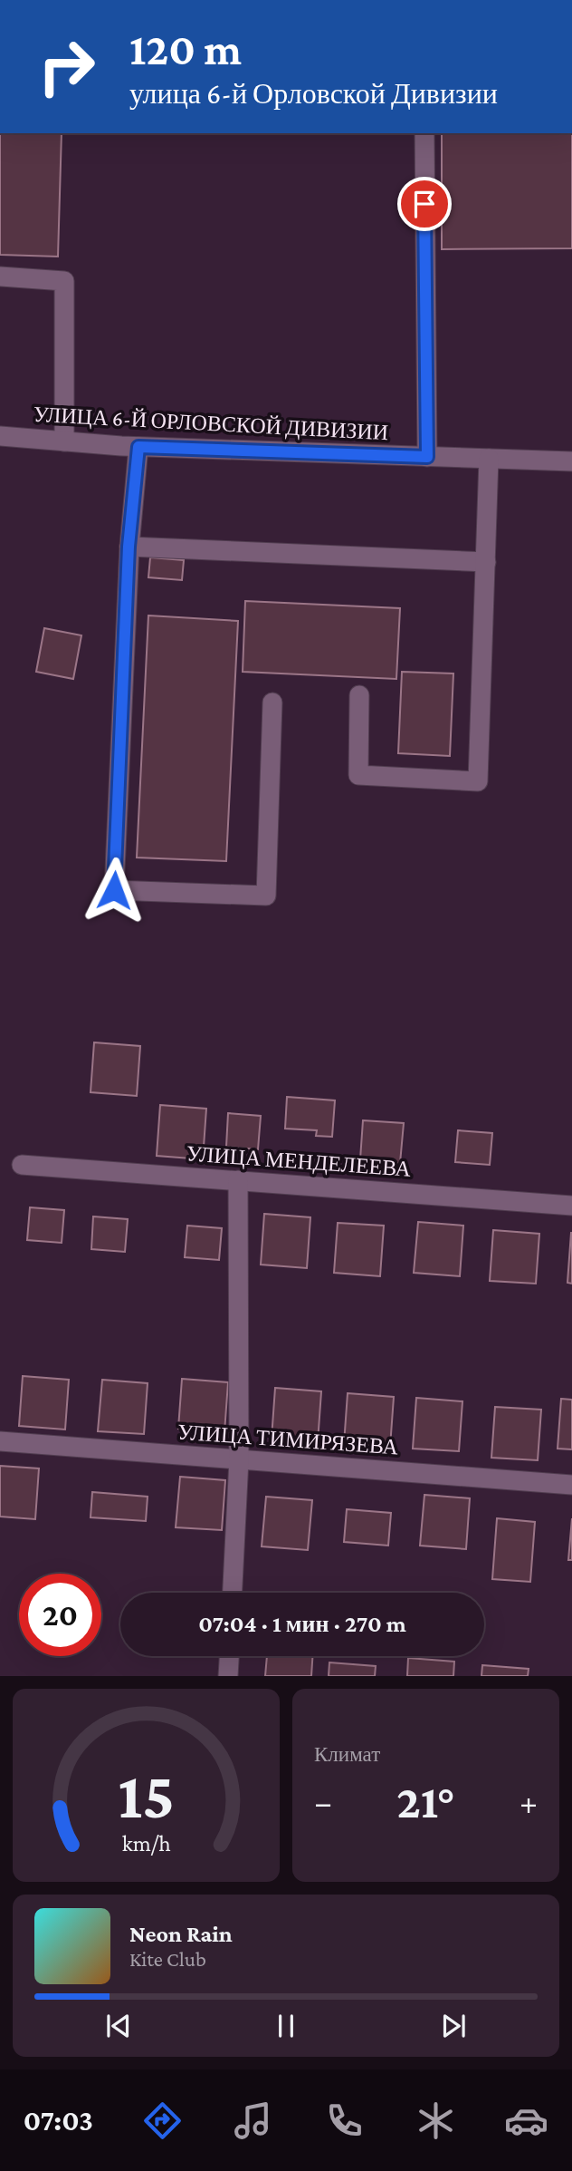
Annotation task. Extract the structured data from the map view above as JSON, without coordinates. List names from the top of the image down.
{
  "streets": {
    "street": ["УЛИЦА 6-Й ОРЛОВСКОЙ ДИВИЗИИ", "УЛИЦА МЕНДЕЛЕЕВА", "УЛИЦА ТИМИРЯЗЕВА"]
  },
  "page": {
    "turn": ["120 m", "улица 6-й Орловской Дивизии"],
    "limit": "20",
    "trip": "07:04 · 1 мин · 270 m",
    "tile": "Климат",
    "heat": ["−", "21°", "+"],
    "song": ["Neon Rain", "Kite Club"],
    "tabs": "07:03",
    "gauge": ["15", "km/h"]
  }
}
